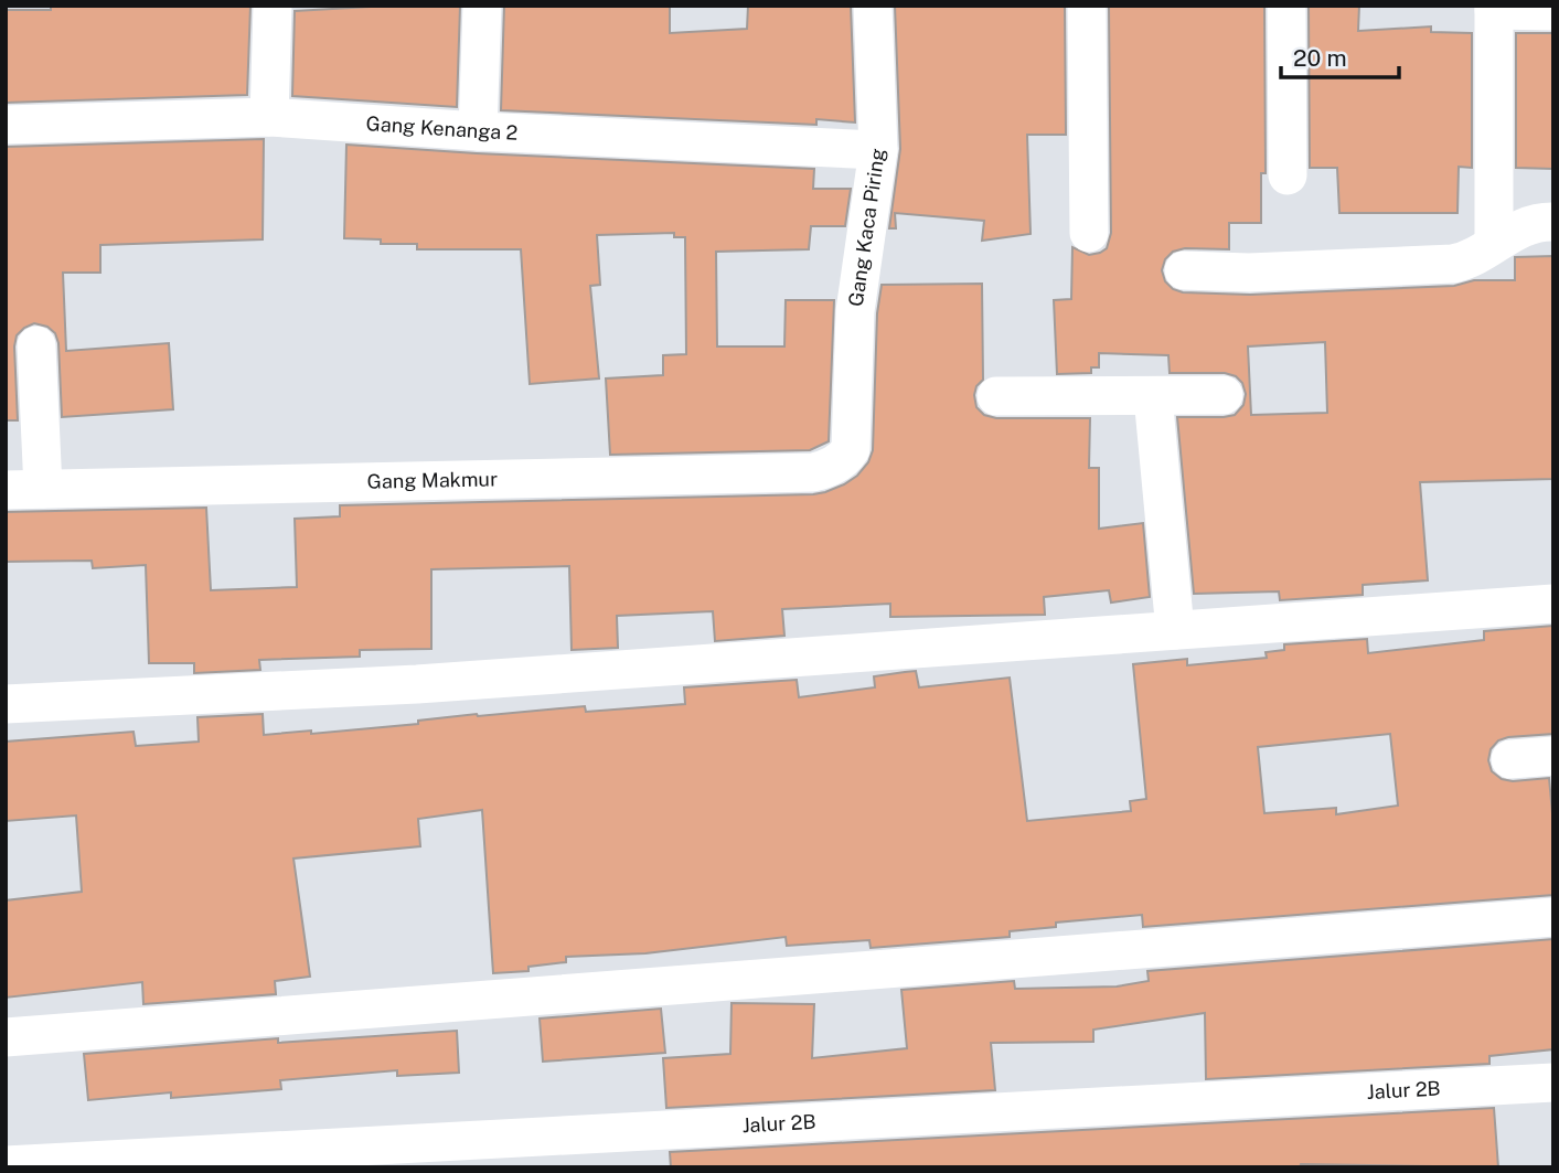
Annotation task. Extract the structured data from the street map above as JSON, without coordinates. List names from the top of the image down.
{
  "streets": {
    "street": [
      "Gang Kenanga 2",
      "Gang Kaca Piring",
      "Gang Makmur",
      "Jalur 2B"
    ]
  },
  "crossings": [
    ["Gang Kenanga 2", "Gang Kaca Piring"],
    ["Gang Kaca Piring", "Gang Makmur"]
  ],
  "scale_bar": "20 m"
}
